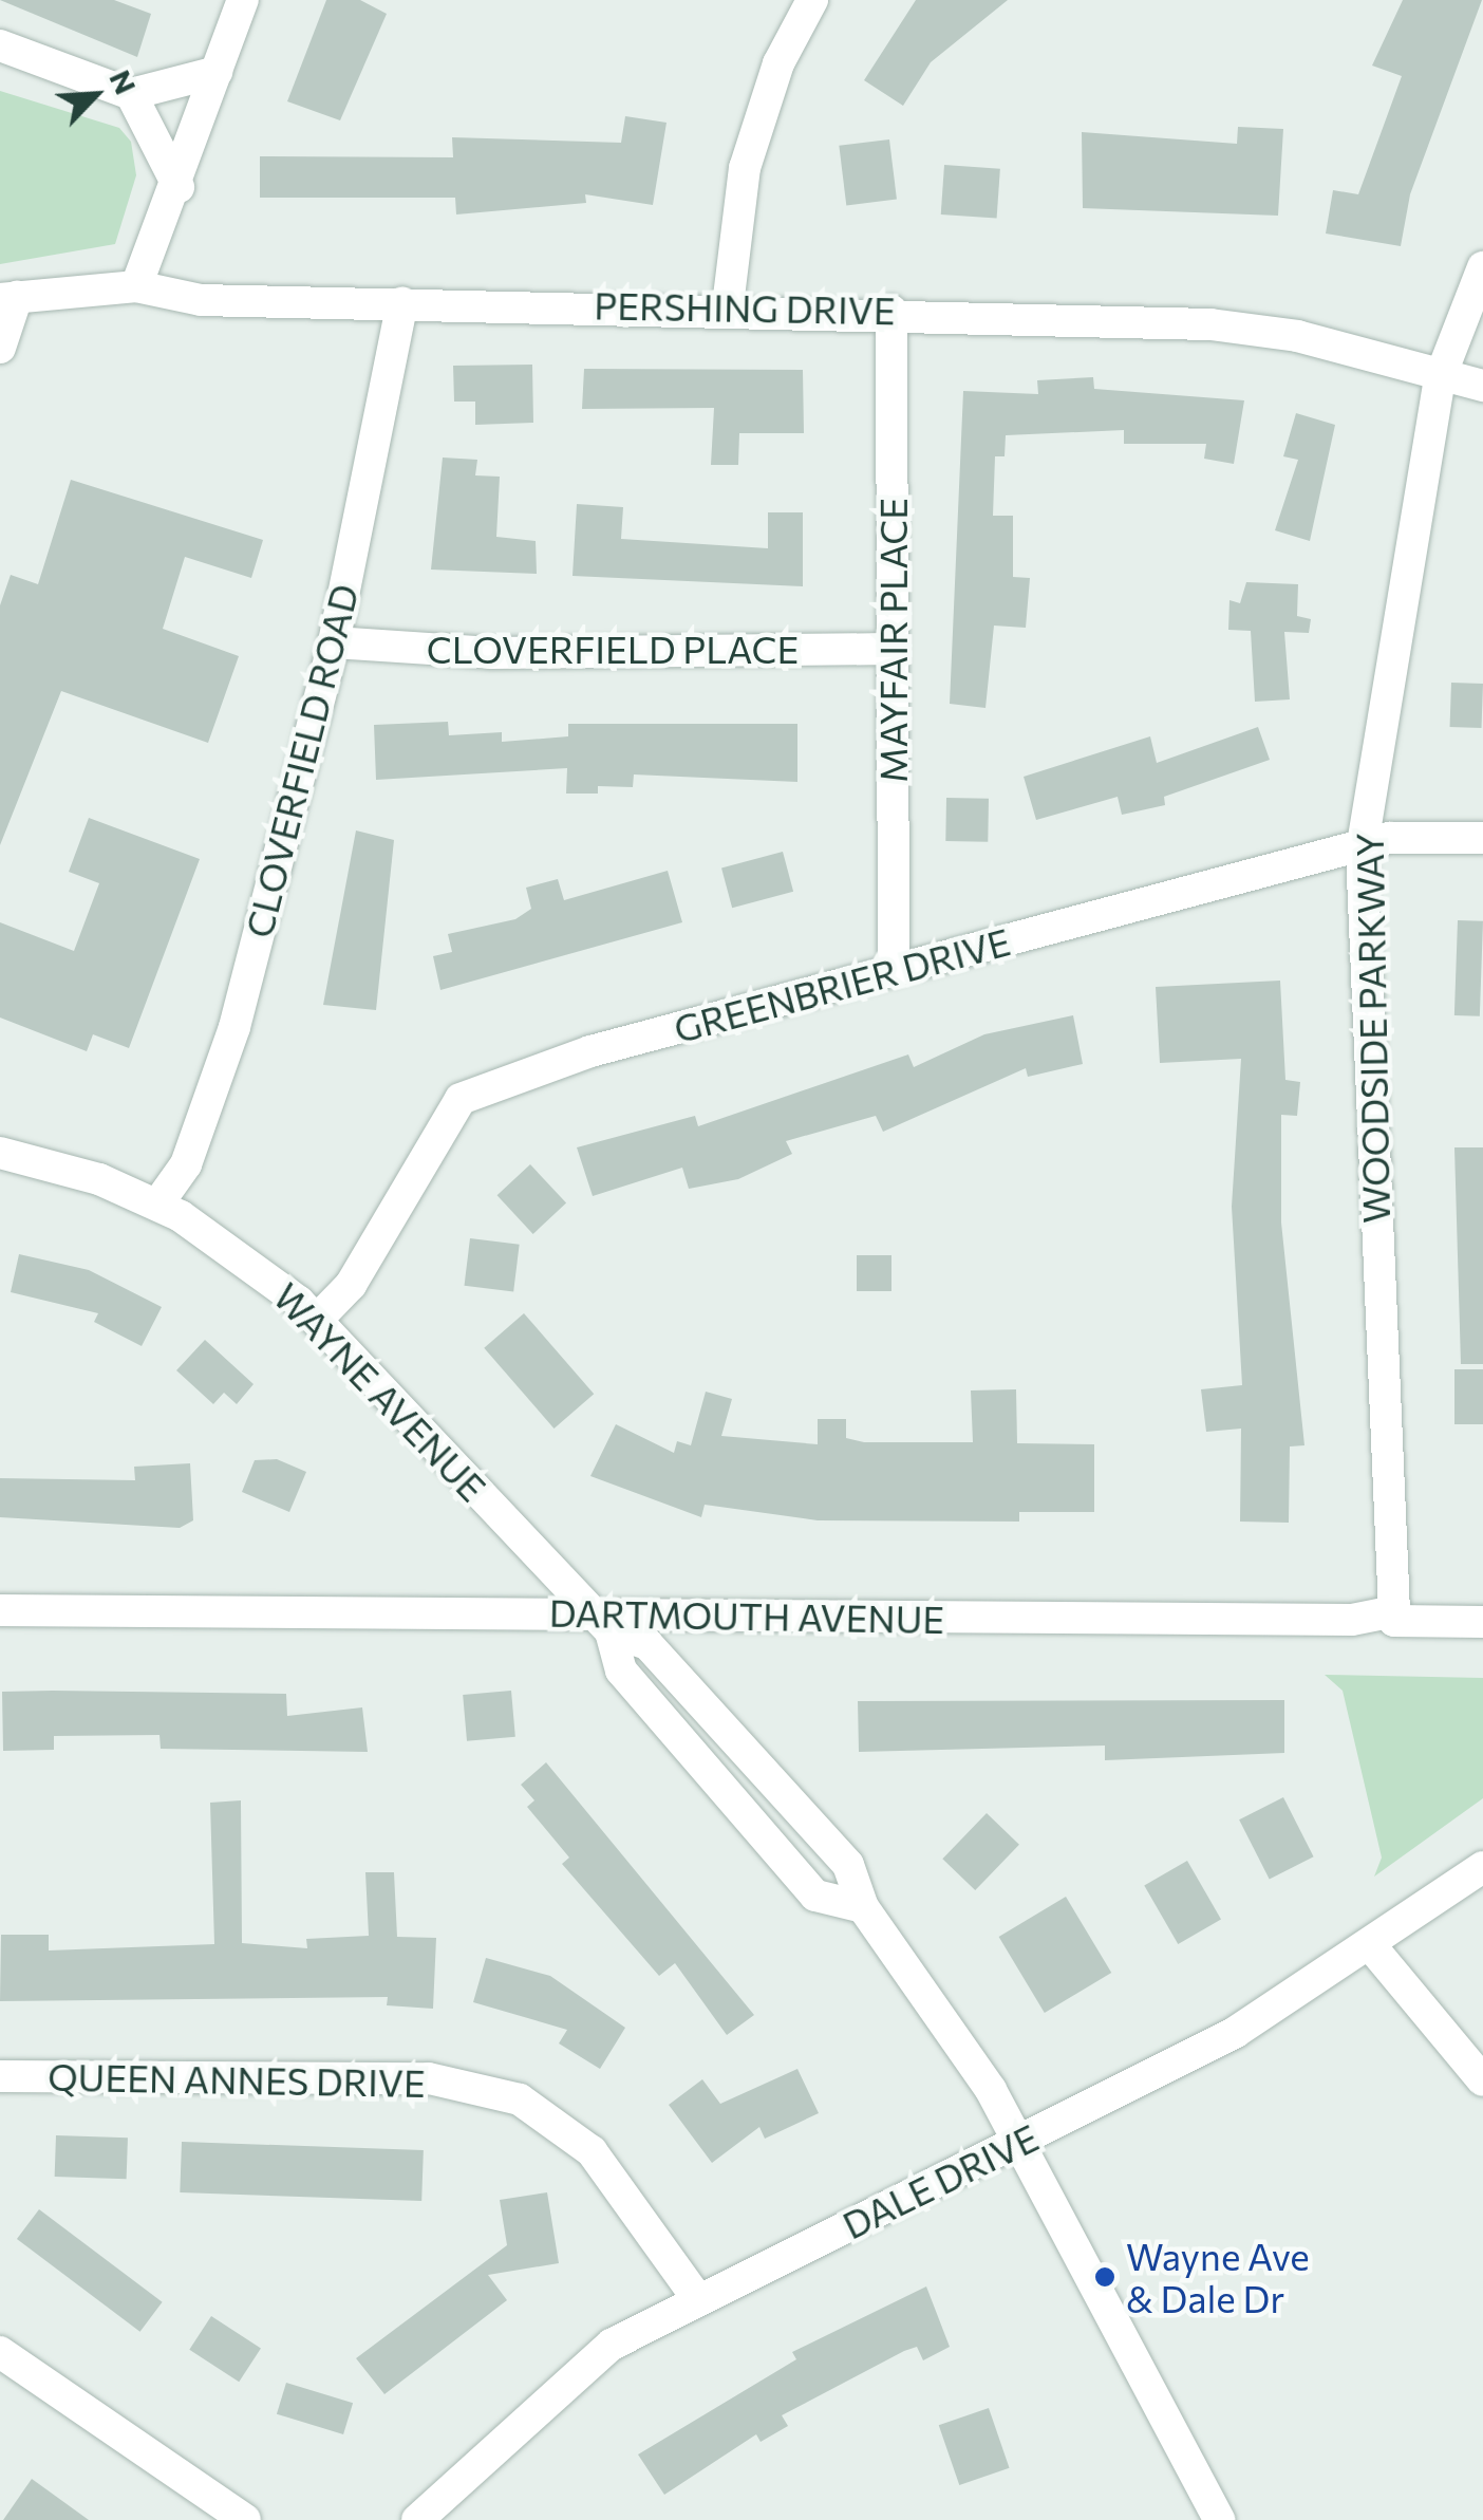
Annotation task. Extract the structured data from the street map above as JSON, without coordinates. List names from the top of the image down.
{
  "streets": {
    "street": [
      "PERSHING DRIVE",
      "MAYFAIR PLACE",
      "CLOVERFIELD PLACE",
      "CLOVERFIELD ROAD",
      "GREENBRIER DRIVE",
      "WOODSIDE PARKWAY",
      "WAYNE AVENUE",
      "DARTMOUTH AVENUE",
      "QUEEN ANNES DRIVE",
      "DALE DRIVE"
    ]
  },
  "crossings": [
    ["PERSHING DRIVE", "MAYFAIR PLACE"],
    ["PERSHING DRIVE", "CLOVERFIELD ROAD"],
    ["PERSHING DRIVE", "WOODSIDE PARKWAY"],
    ["MAYFAIR PLACE", "CLOVERFIELD PLACE"],
    ["MAYFAIR PLACE", "GREENBRIER DRIVE"],
    ["CLOVERFIELD PLACE", "CLOVERFIELD ROAD"],
    ["CLOVERFIELD ROAD", "WAYNE AVENUE"],
    ["GREENBRIER DRIVE", "WOODSIDE PARKWAY"],
    ["GREENBRIER DRIVE", "WAYNE AVENUE"],
    ["WOODSIDE PARKWAY", "DARTMOUTH AVENUE"],
    ["WAYNE AVENUE", "DARTMOUTH AVENUE"],
    ["WAYNE AVENUE", "DALE DRIVE"],
    ["QUEEN ANNES DRIVE", "DALE DRIVE"]
  ],
  "places": ["Wayne Ave & Dale Dr"],
  "north": "top right"
}
